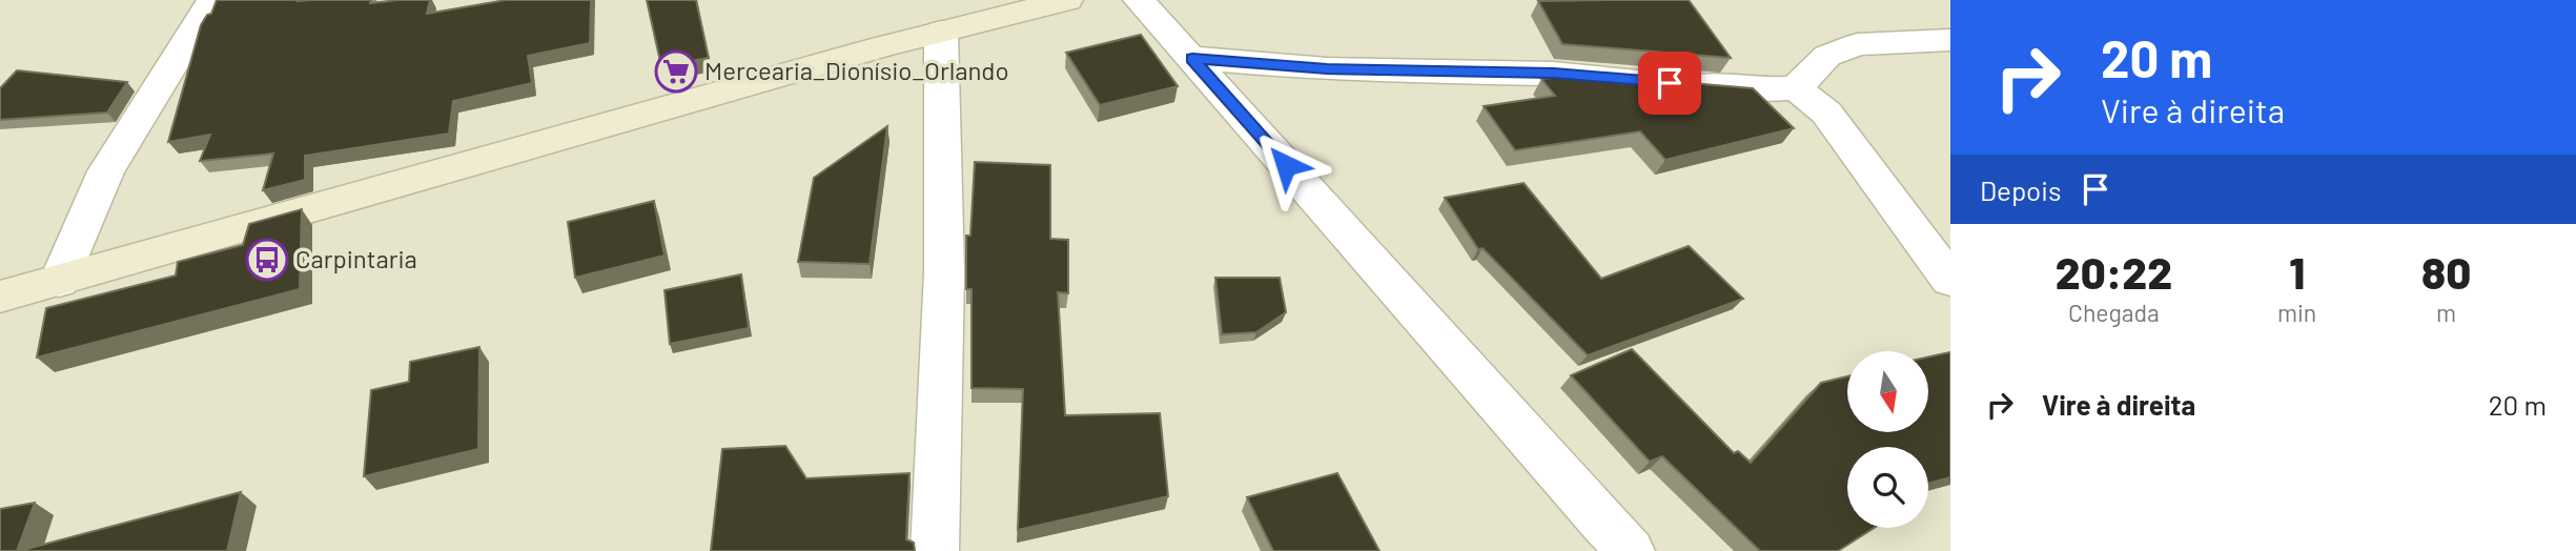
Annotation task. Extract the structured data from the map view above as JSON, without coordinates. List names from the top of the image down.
{
  "places": {
    "supermarket": ["Mercearia_Dionísio_Orlando"],
    "bus stop": ["Carpintaria"]
  },
  "north": "bottom",
  "page": {
    "turn": ["20 m", "Vire à direita"],
    "then": "Depois",
    "eta": [
      "20:22",
      "Chegada",
      "1",
      "min",
      "80",
      "m"
    ],
    "list": [
      {
        "name": "Vire à direita",
        "value": "20 m"
      }
    ]
  }
}
